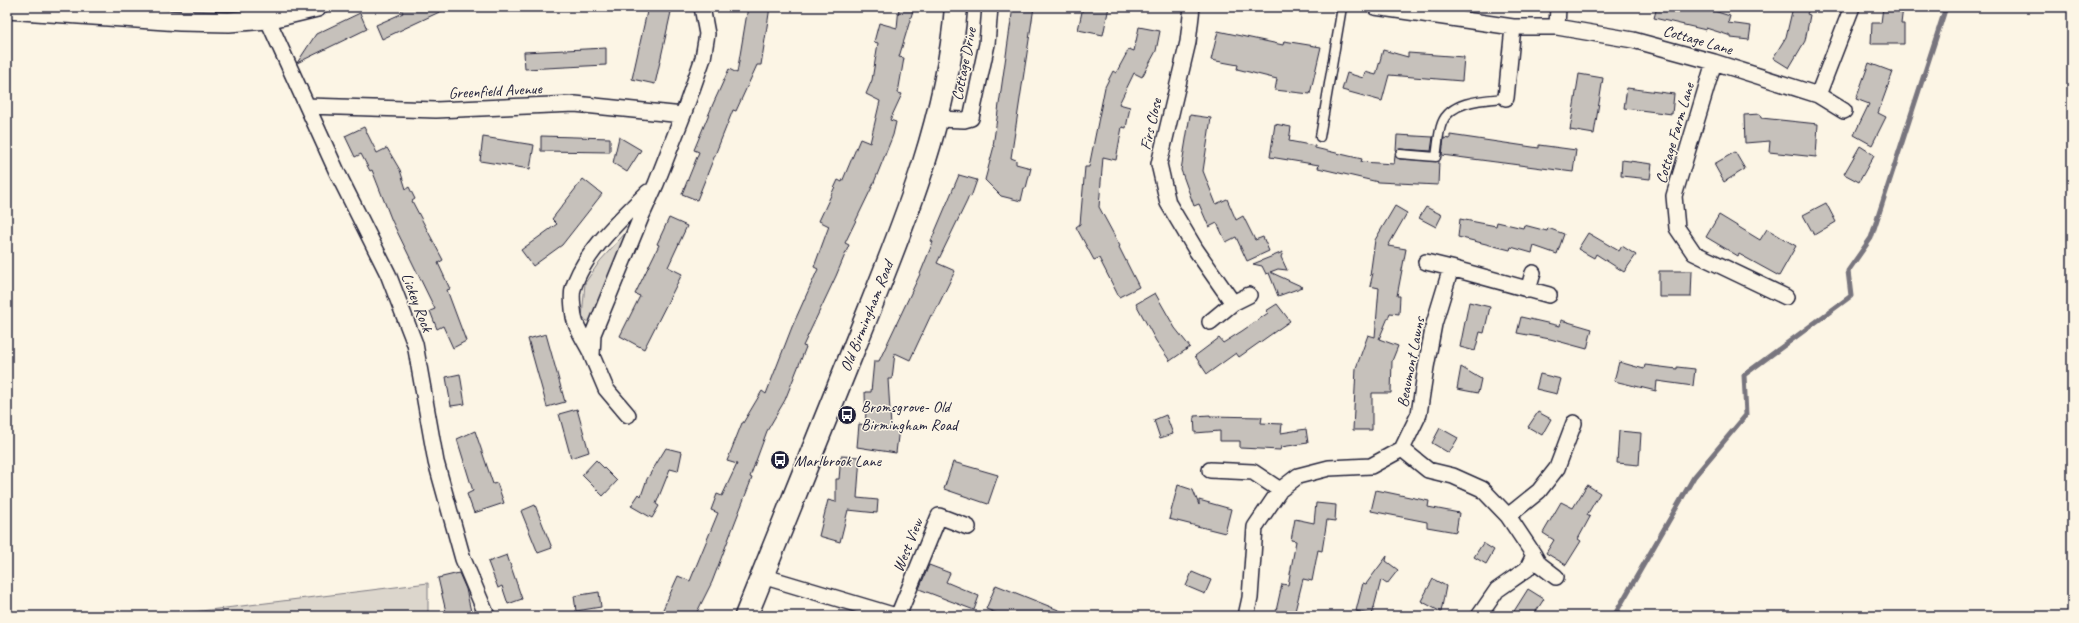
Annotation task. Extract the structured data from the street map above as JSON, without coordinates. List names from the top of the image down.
{
  "streets": {
    "main road": ["Old Birmingham Road"],
    "street": [
      "Cottage Lane",
      "Cottage Drive",
      "Greenfield Avenue",
      "Firs Close",
      "Cottage Farm Lane",
      "Lickey Rock",
      "Beaumont Lawns",
      "West View"
    ]
  },
  "crossings": [
    ["Cottage Lane", "Cottage Farm Lane"],
    ["Cottage Drive", "Old Birmingham Road"],
    ["Greenfield Avenue", "Lickey Rock"]
  ],
  "places": {
    "bus stop": ["Bromsgrove- Old Birmingham Road", "Marlbrook Lane"]
  }
}
